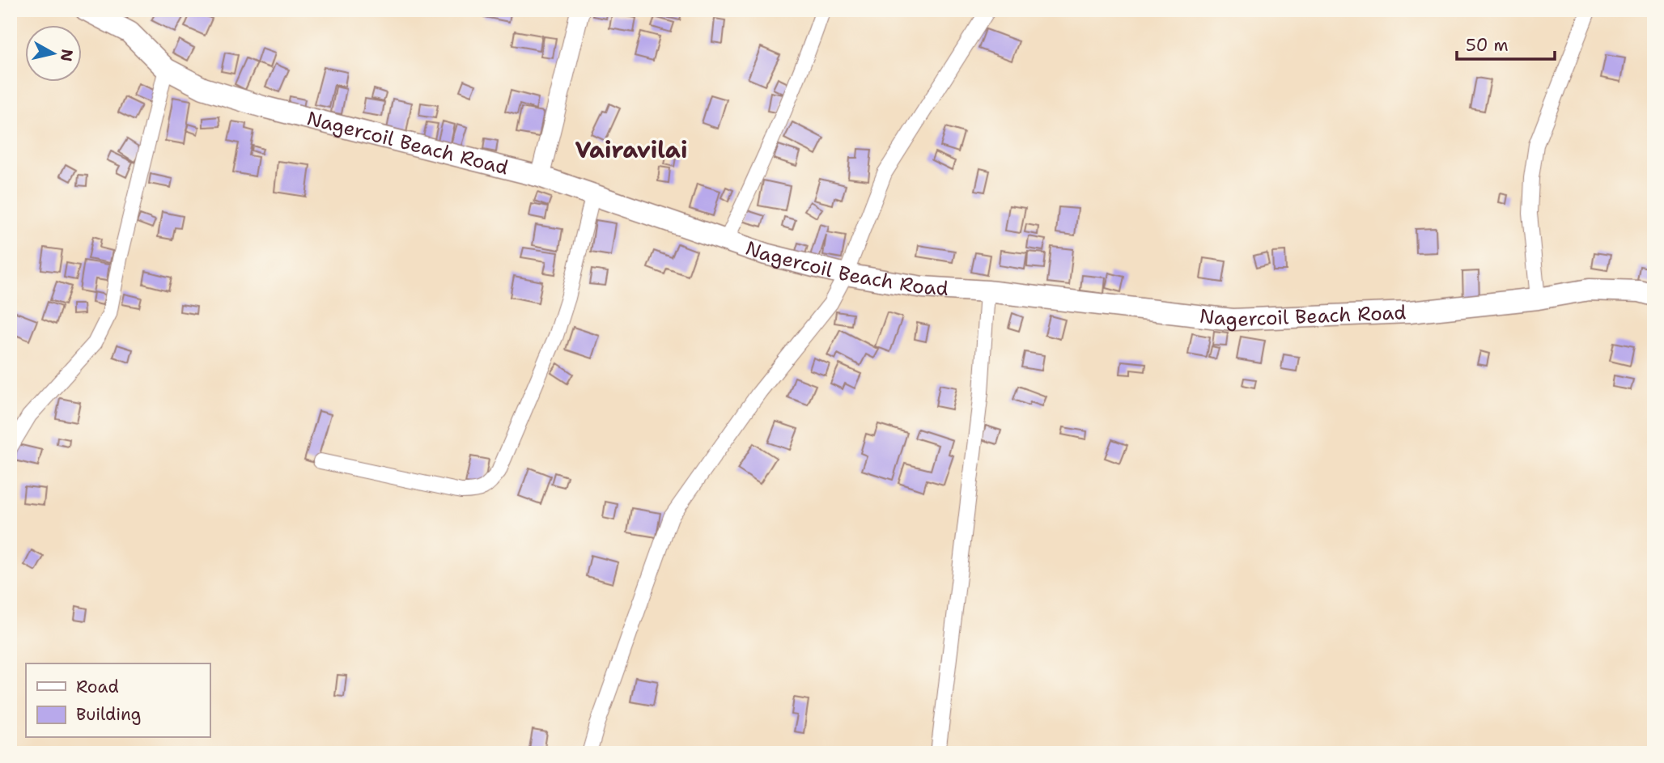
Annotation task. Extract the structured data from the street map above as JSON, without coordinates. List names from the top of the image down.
{
  "streets": {
    "main road": ["Nagercoil Beach Road"]
  },
  "districts": ["Vairavilai"],
  "legend": ["Road", "Building"],
  "scale_bar": "50 m",
  "north": "right"
}
